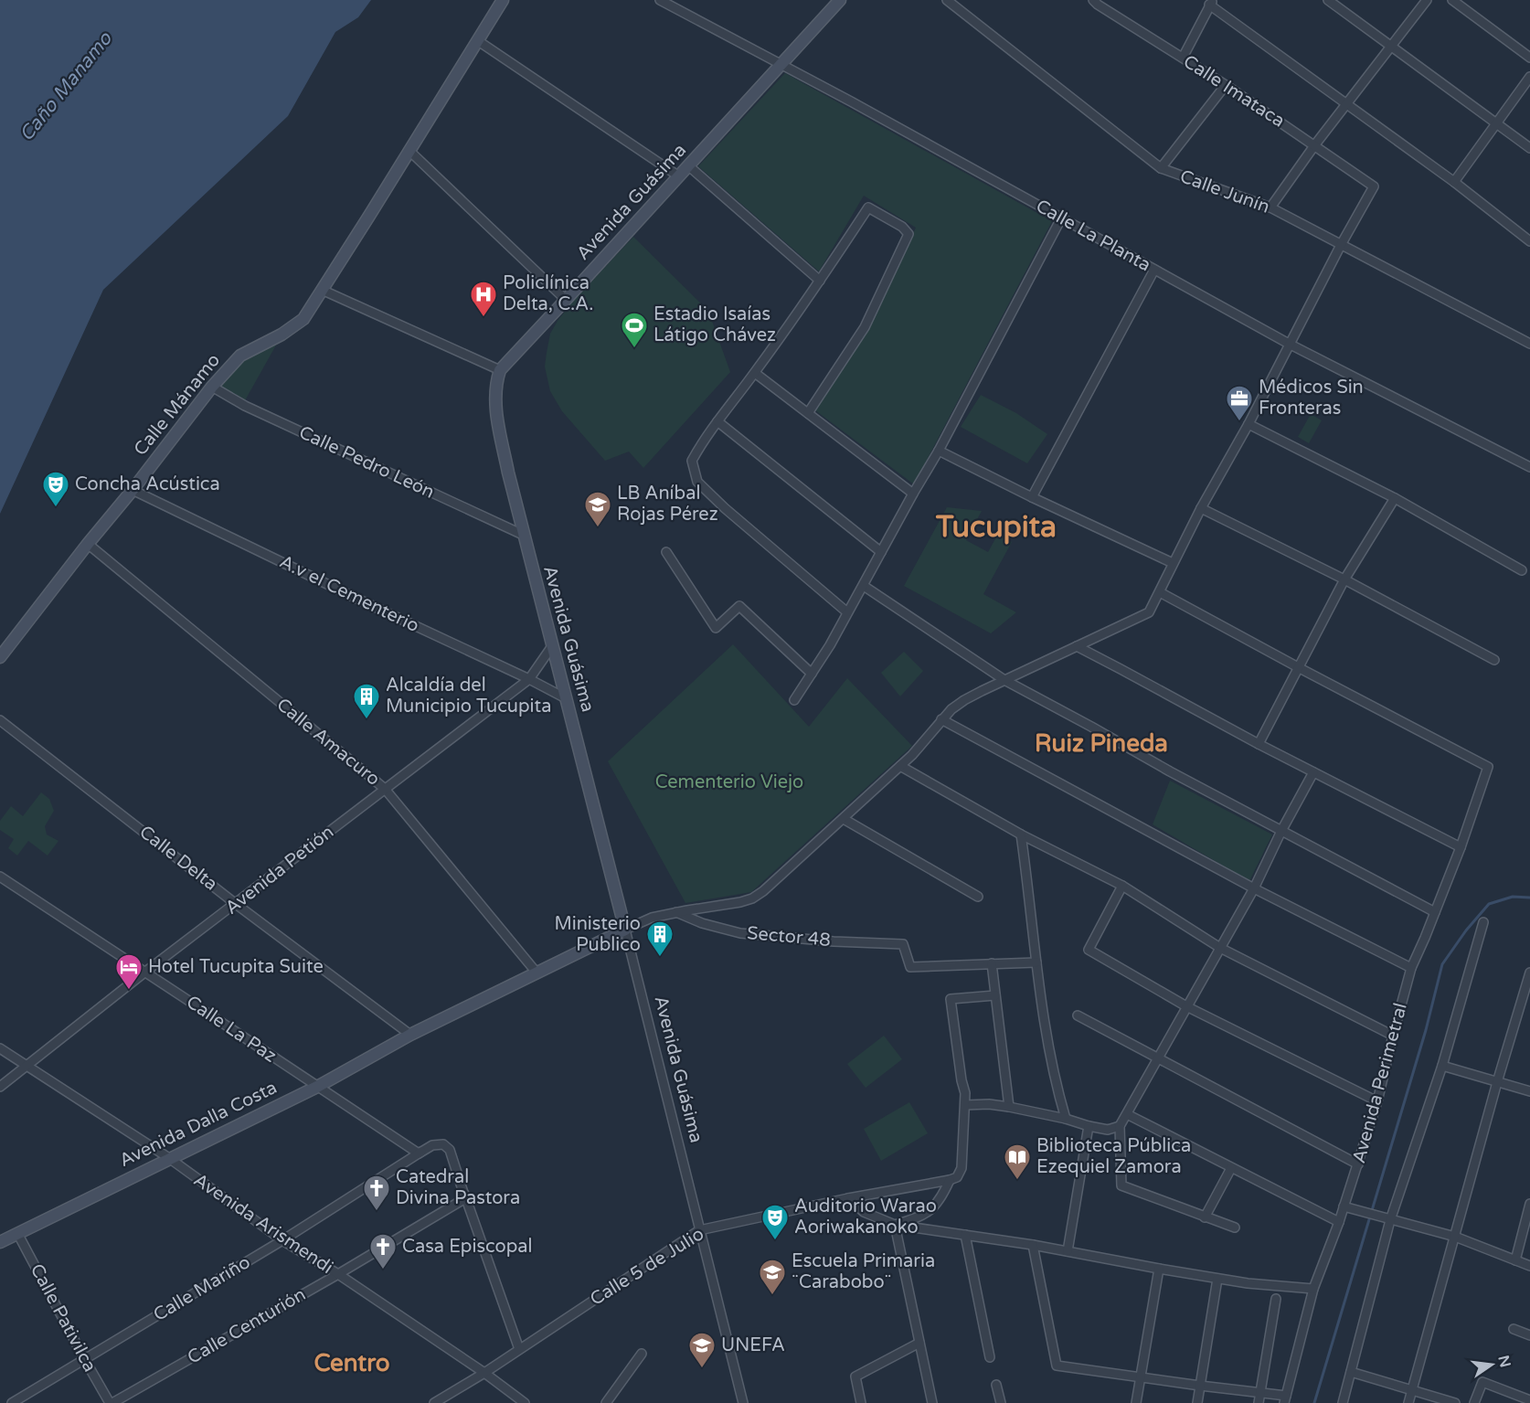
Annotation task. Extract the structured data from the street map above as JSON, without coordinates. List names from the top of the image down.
{
  "streets": {
    "main road": ["Avenida Guásima", "Calle Mánamo", "Avenida Dalla Costa"],
    "street": [
      "Calle Imataca",
      "Calle Junín",
      "Calle La Planta",
      "Calle Pedro León",
      "A.v el Cementerio",
      "Calle Amacuro",
      "Calle Delta",
      "Avenida Petión",
      "Sector 48",
      "Calle La Paz",
      "Avenida Perimetral",
      "Avenida Arismendi",
      "Calle 5 de Julio",
      "Calle Mariño",
      "Calle Pativilca",
      "Calle Centurión"
    ]
  },
  "crossings": [
    ["Calle Imataca", "Calle Junín"],
    ["Avenida Guásima", "Calle La Planta"],
    ["Avenida Guásima", "Calle Pedro León"],
    ["Avenida Guásima", "A.v el Cementerio"],
    ["Avenida Guásima", "Avenida Petión"],
    ["Avenida Guásima", "Avenida Dalla Costa"],
    ["Avenida Guásima", "Calle 5 de Julio"],
    ["Calle Mánamo", "Calle Pedro León"],
    ["Calle Mánamo", "A.v el Cementerio"],
    ["Calle Mánamo", "Calle Amacuro"],
    ["A.v el Cementerio", "Avenida Petión"],
    ["Calle Amacuro", "Avenida Petión"],
    ["Calle Amacuro", "Avenida Dalla Costa"],
    ["Calle Delta", "Avenida Petión"],
    ["Calle Delta", "Avenida Dalla Costa"],
    ["Avenida Petión", "Calle La Paz"],
    ["Avenida Petión", "Avenida Arismendi"],
    ["Calle La Paz", "Avenida Dalla Costa"],
    ["Calle La Paz", "Calle Mariño"],
    ["Avenida Dalla Costa", "Avenida Arismendi"],
    ["Avenida Dalla Costa", "Calle Pativilca"],
    ["Avenida Arismendi", "Calle 5 de Julio"],
    ["Avenida Arismendi", "Calle Mariño"],
    ["Avenida Arismendi", "Calle Centurión"],
    ["Calle Mariño", "Calle Pativilca"],
    ["Calle Pativilca", "Calle Centurión"]
  ],
  "districts": ["Tucupita", "Ruiz Pineda", "Centro"],
  "water": ["Caño Manamo"],
  "parks": ["Cementerio Viejo"],
  "places": {
    "hospital": ["Policlínica Delta, C.A."],
    "sports": ["Estadio Isaías Látigo Chávez"],
    "office": ["Médicos Sin Fronteras"],
    "theatre": ["Concha Acústica", "Auditorio Warao Aoriwakanoko"],
    "school or university": ["LB Aníbal Rojas Pérez", "Escuela Primaria ¨Carabobo¨", "UNEFA"],
    "building": ["Alcaldía del Municipio Tucupita", "Ministerio Publico"],
    "hotel": ["Hotel Tucupita Suite"],
    "library": ["Biblioteca Pública Ezequiel Zamora"],
    "church": ["Catedral Divina Pastora", "Casa Episcopal"]
  },
  "north": "right"
}
